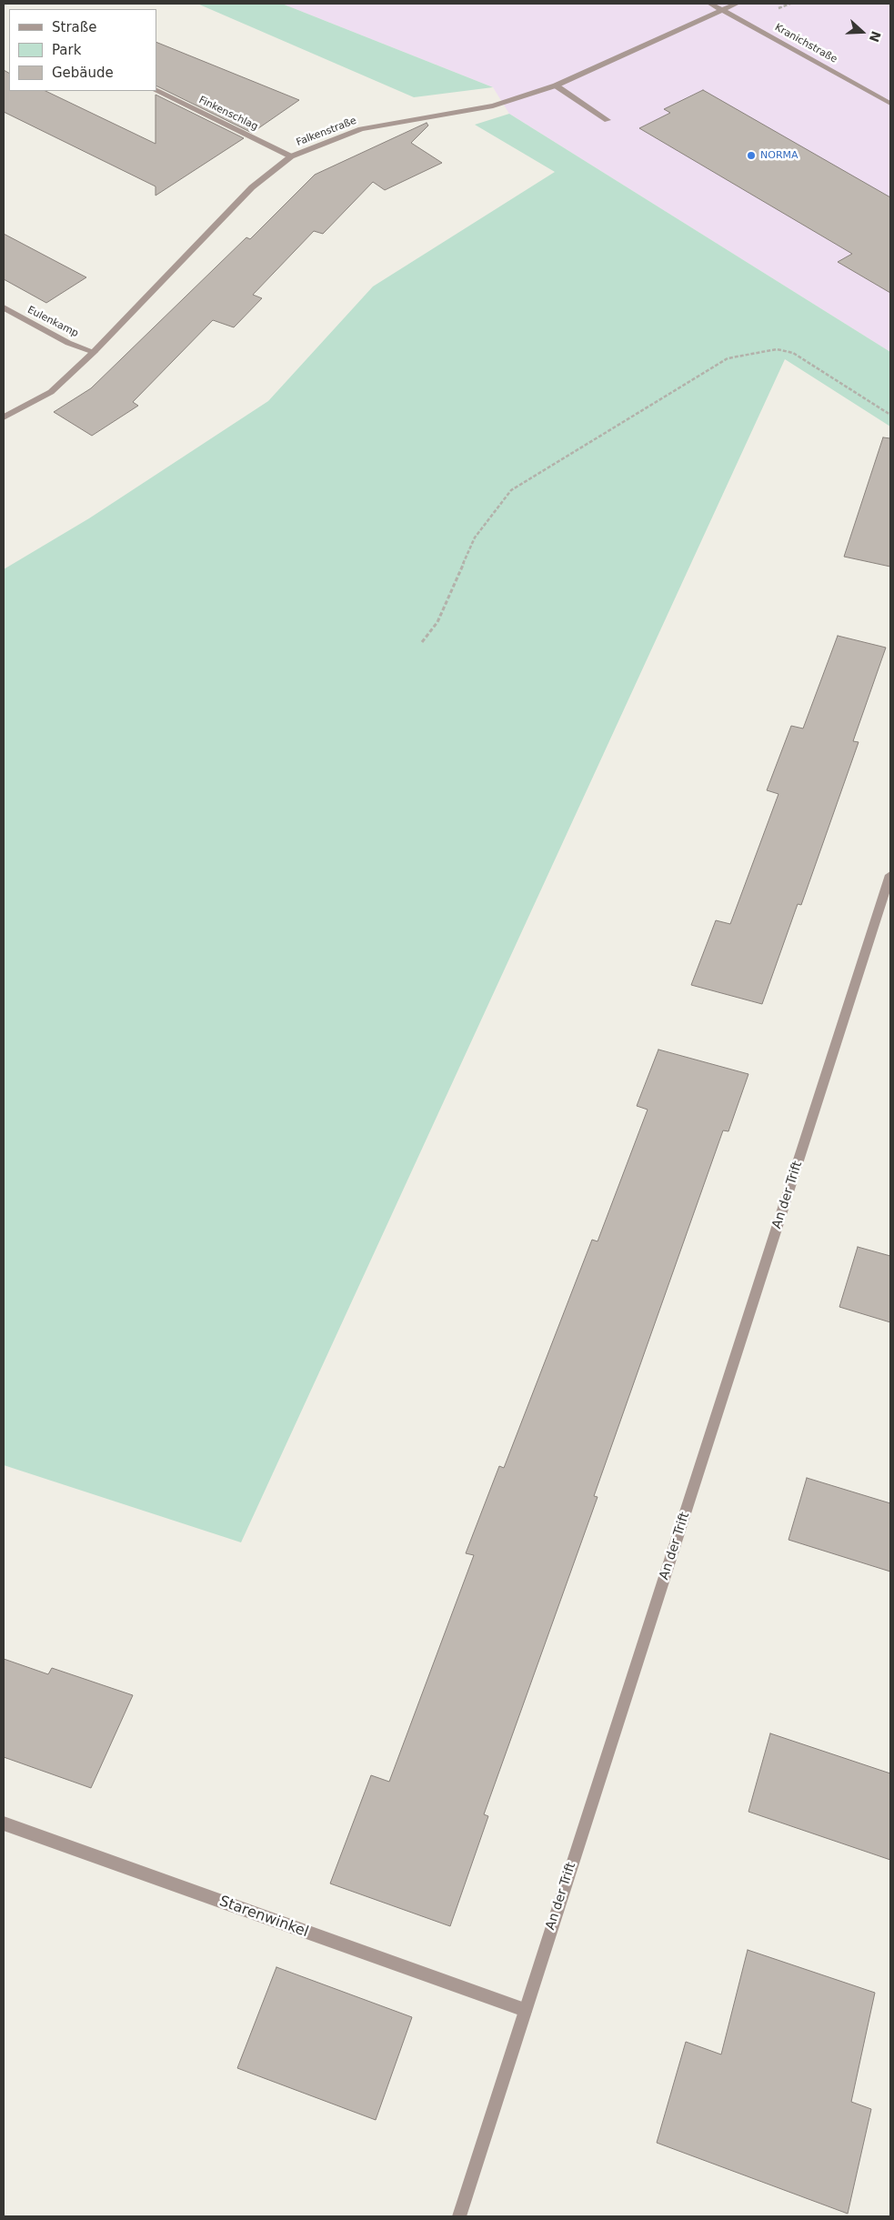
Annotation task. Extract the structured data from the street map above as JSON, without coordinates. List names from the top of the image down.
{
  "streets": {
    "street": [
      "Kranichstraße",
      "Finkenschlag",
      "Falkenstraße",
      "Eulenkamp",
      "An der Trift",
      "Starenwinkel"
    ]
  },
  "crossings": [
    ["Kranichstraße", "Falkenstraße"],
    ["Finkenschlag", "Falkenstraße"],
    ["Falkenstraße", "Eulenkamp"],
    ["An der Trift", "Starenwinkel"]
  ],
  "places": ["NORMA"],
  "legend": ["Straße", "Park", "Gebäude"],
  "north": "right"
}
